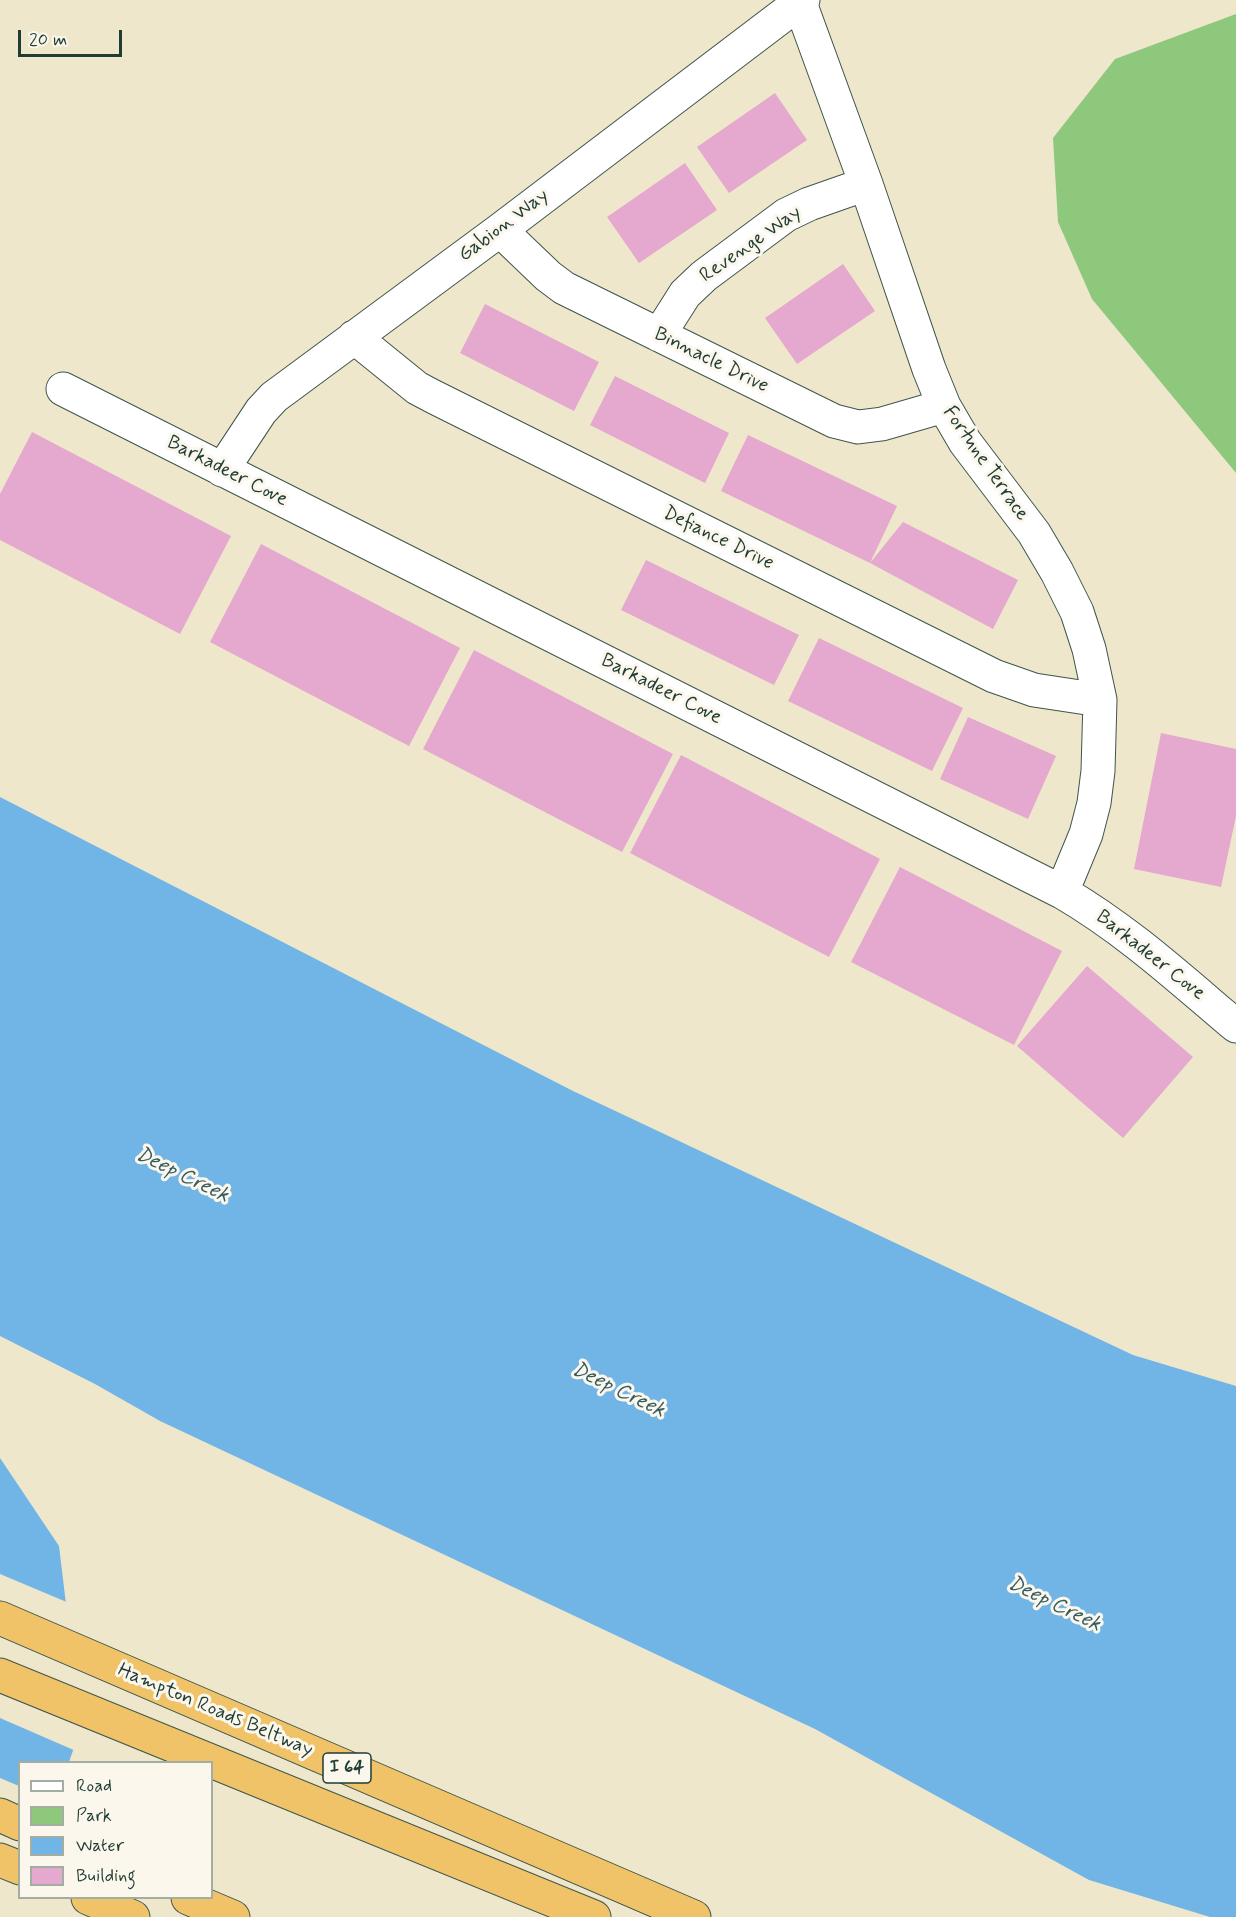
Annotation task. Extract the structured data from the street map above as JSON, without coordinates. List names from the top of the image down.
{
  "streets": {
    "highway": ["Hampton Roads Beltway", "I 64"],
    "street": [
      "Gabion Way",
      "Revenge Way",
      "Binnacle Drive",
      "Fortune Terrace",
      "Barkadeer Cove",
      "Defiance Drive"
    ]
  },
  "crossings": [
    ["Gabion Way", "Binnacle Drive"],
    ["Gabion Way", "Fortune Terrace"],
    ["Gabion Way", "Barkadeer Cove"],
    ["Gabion Way", "Defiance Drive"],
    ["Revenge Way", "Binnacle Drive"],
    ["Revenge Way", "Fortune Terrace"],
    ["Binnacle Drive", "Fortune Terrace"],
    ["Fortune Terrace", "Barkadeer Cove"],
    ["Fortune Terrace", "Defiance Drive"]
  ],
  "water": ["Deep Creek"],
  "legend": [
    "Road",
    "Park",
    "Water",
    "Building"
  ],
  "scale_bar": "20 m"
}
